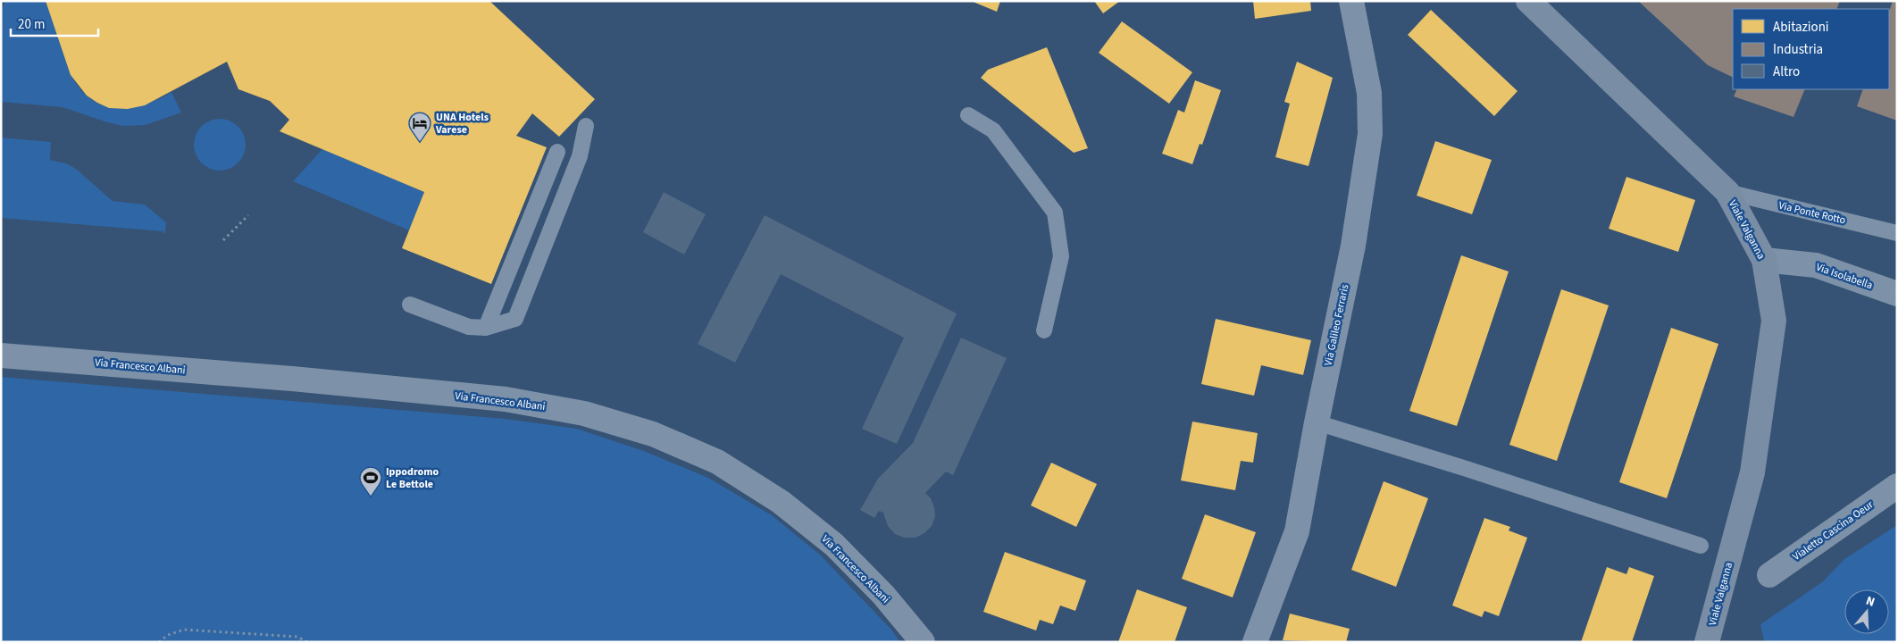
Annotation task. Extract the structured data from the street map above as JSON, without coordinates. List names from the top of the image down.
{
  "streets": {
    "main road": ["Viale Valganna"],
    "street": [
      "Via Isolabella",
      "Via Galileo Ferraris",
      "Via Francesco Albani",
      "Vialetto Cascina Oeur"
    ],
    "lane": ["Via Ponte Rotto"]
  },
  "crossings": [
    ["Via Ponte Rotto", "Viale Valganna"],
    ["Viale Valganna", "Via Isolabella"]
  ],
  "places": {
    "hotel": ["UNA Hotels Varese"],
    "sports": ["Ippodromo Le Bettole"]
  },
  "legend": ["Abitazioni", "Industria", "Altro"],
  "scale_bar": "20 m",
  "north": "top"
}
